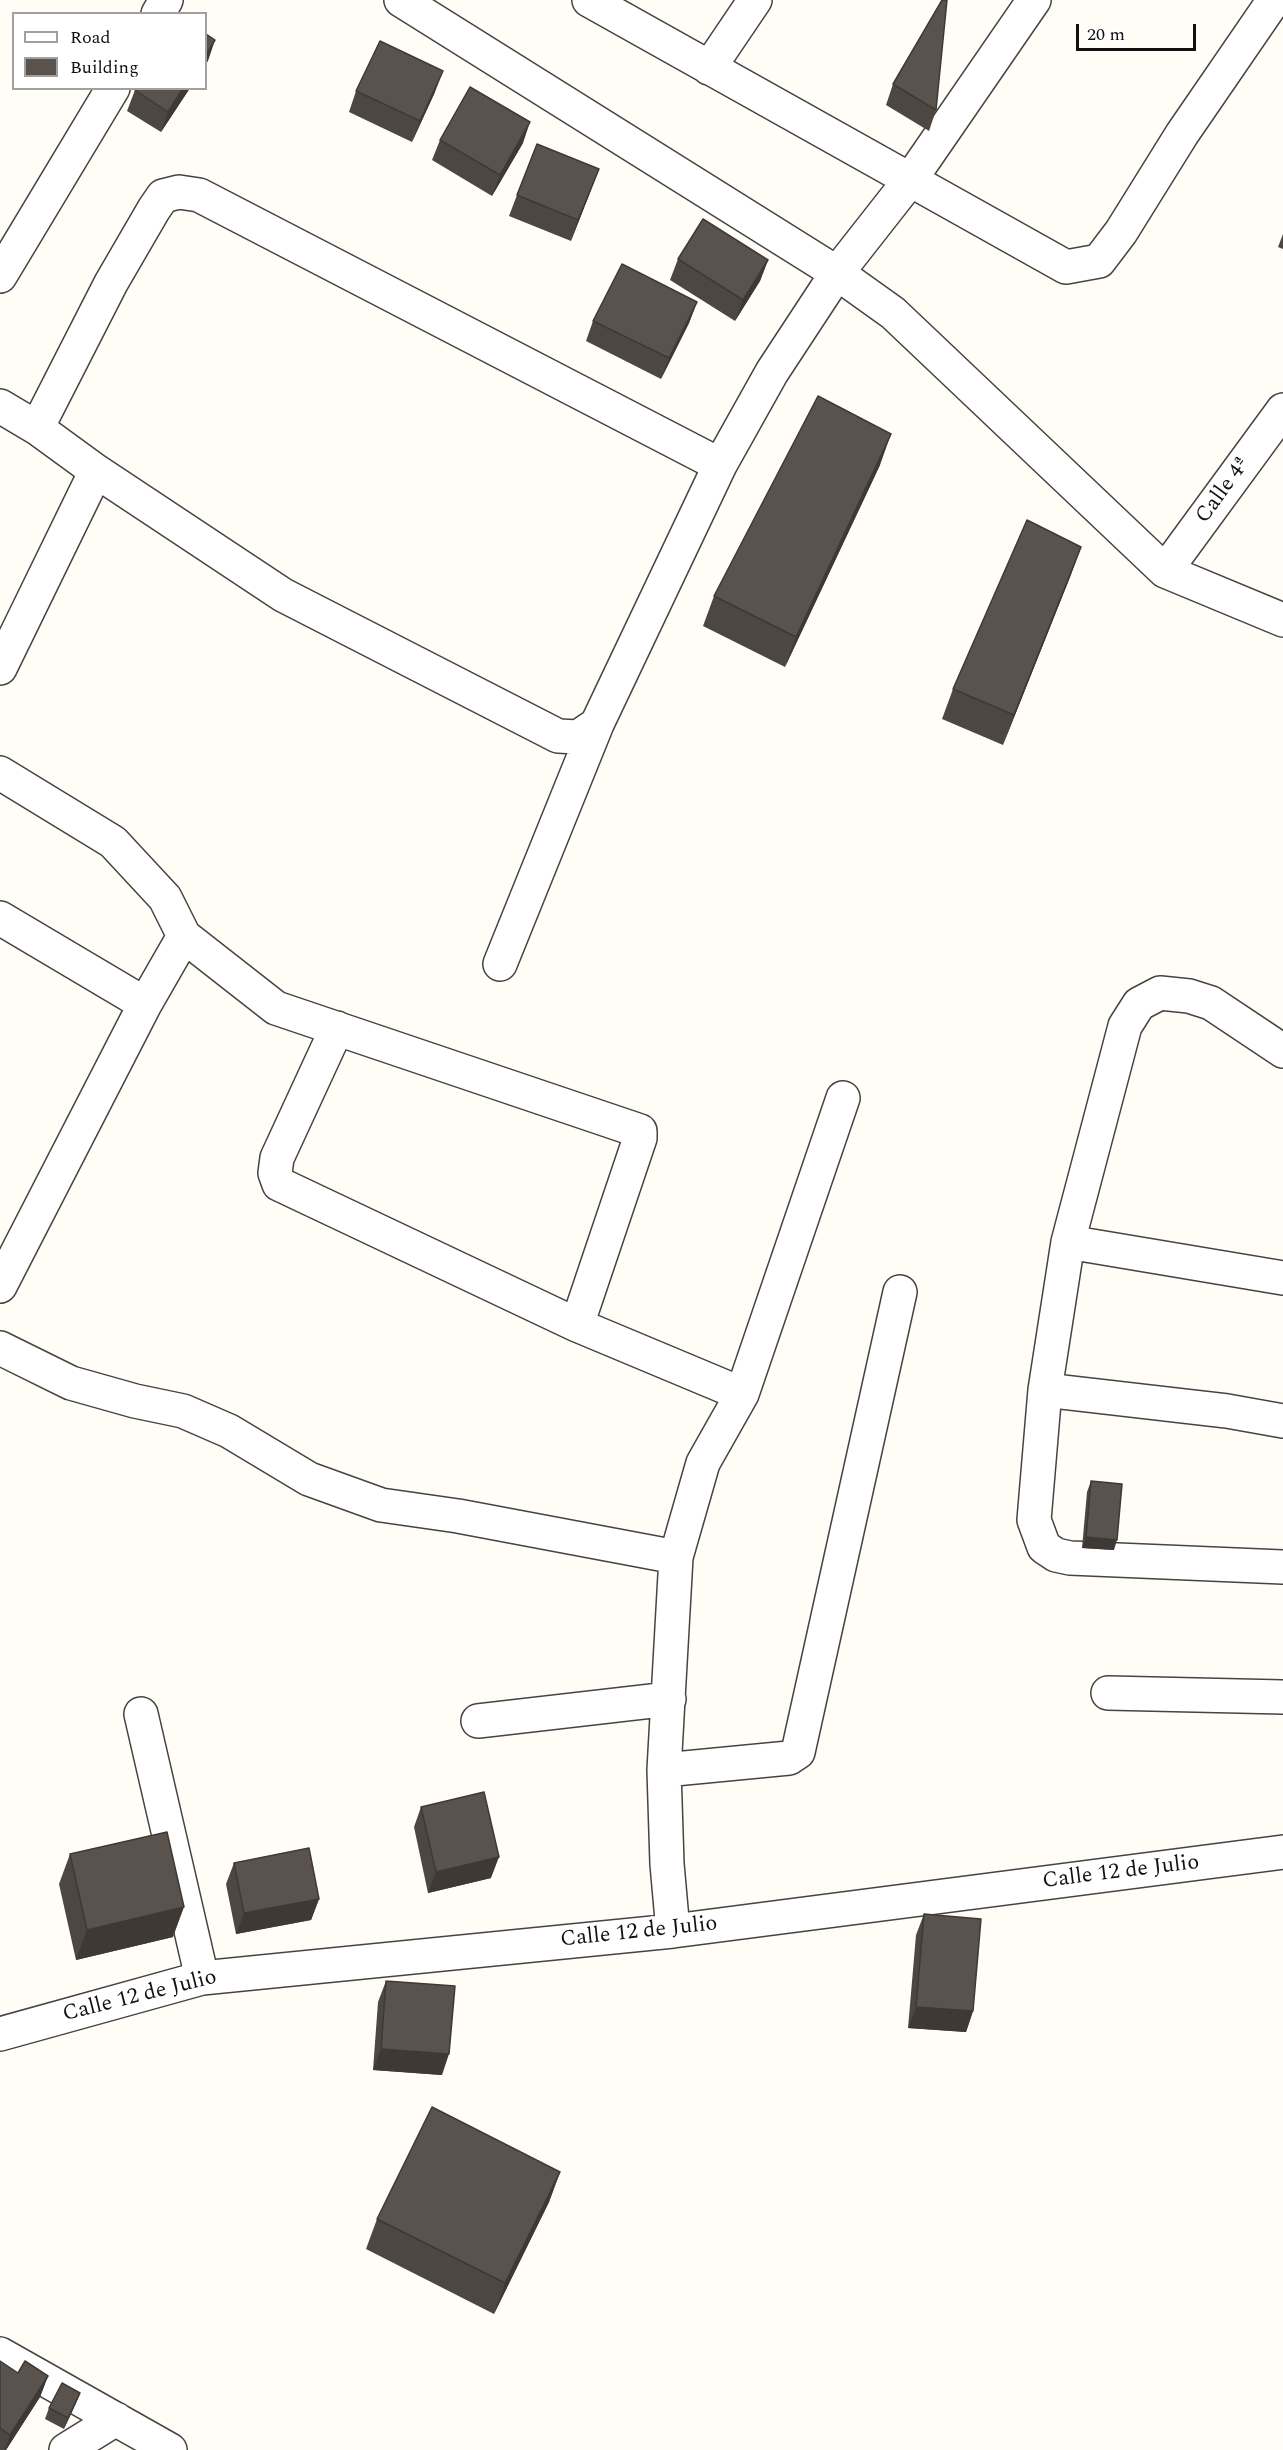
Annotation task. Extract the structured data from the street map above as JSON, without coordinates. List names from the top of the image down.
{
  "streets": {
    "street": ["Calle 4ª", "Calle 12 de Julio"]
  },
  "legend": ["Road", "Building"],
  "scale_bar": "20 m"
}
